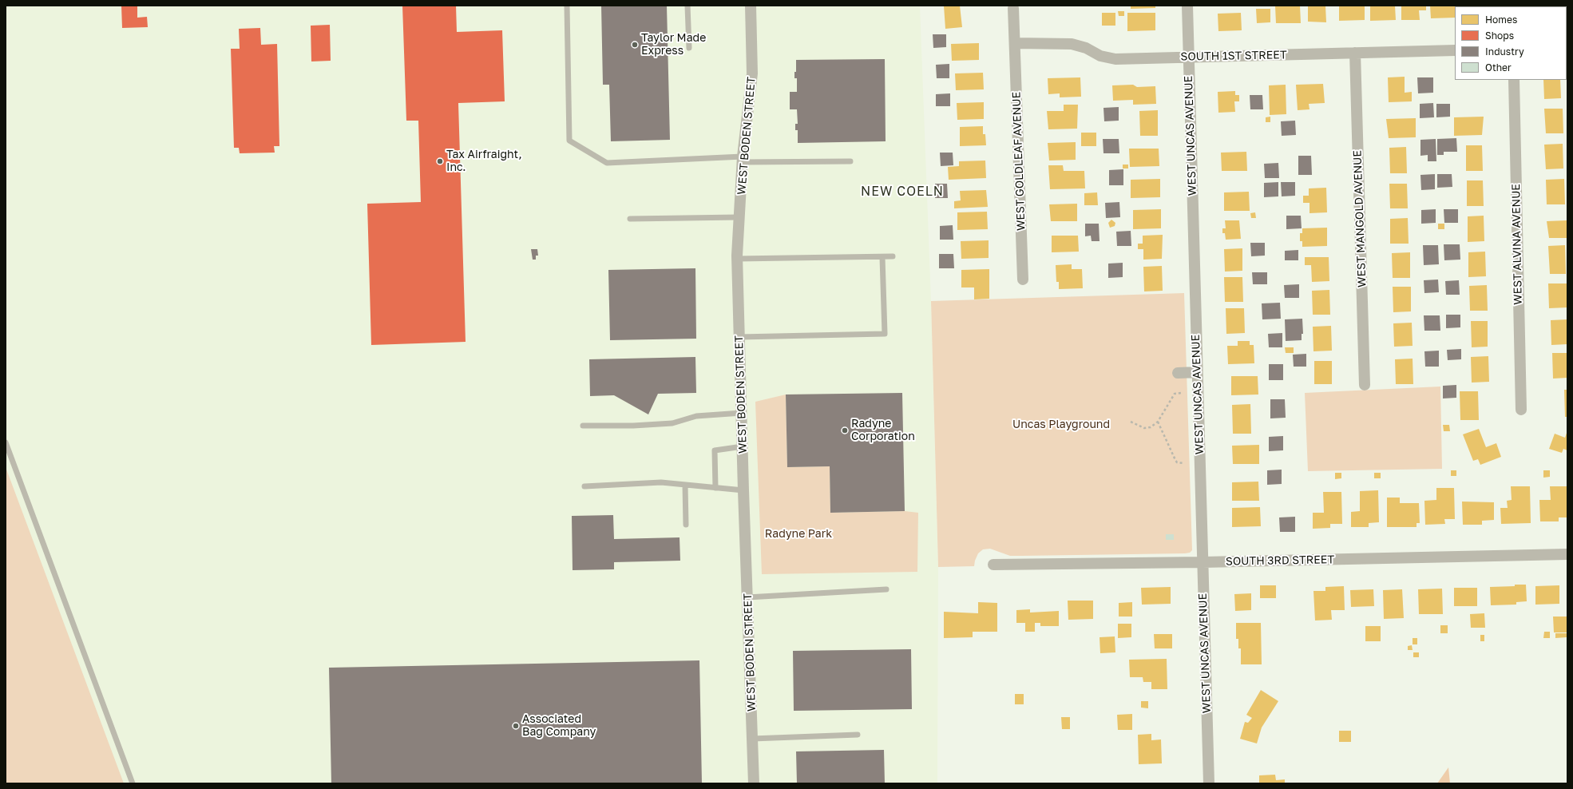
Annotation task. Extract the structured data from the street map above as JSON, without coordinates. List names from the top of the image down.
{
  "streets": {
    "street": [
      "SOUTH 1ST STREET",
      "WEST BODEN STREET",
      "WEST UNCAS AVENUE",
      "WEST GOLDLEAF AVENUE",
      "WEST MANGOLD AVENUE",
      "WEST ALVINA AVENUE",
      "SOUTH 3RD STREET"
    ]
  },
  "crossings": [
    ["SOUTH 1ST STREET", "WEST UNCAS AVENUE"],
    ["SOUTH 1ST STREET", "WEST GOLDLEAF AVENUE"],
    ["SOUTH 1ST STREET", "WEST MANGOLD AVENUE"],
    ["WEST UNCAS AVENUE", "SOUTH 3RD STREET"]
  ],
  "districts": ["NEW COELN"],
  "parks": ["Uncas Playground", "Radyne Park"],
  "places": [
    "Taylor Made Express",
    "Tax Airfraight, Inc.",
    "Radyne Corporation",
    "Associated Bag Company"
  ],
  "legend": [
    "Homes",
    "Shops",
    "Industry",
    "Other"
  ]
}
